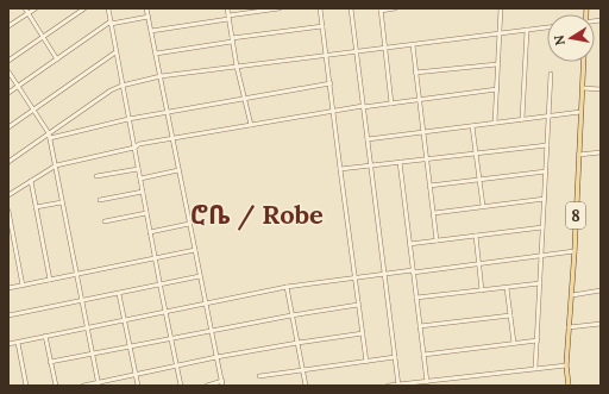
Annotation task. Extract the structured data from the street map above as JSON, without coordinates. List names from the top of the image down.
{
  "streets": {
    "main road": ["8"]
  },
  "districts": ["ሮቤ / Robe"],
  "north": "left"
}
